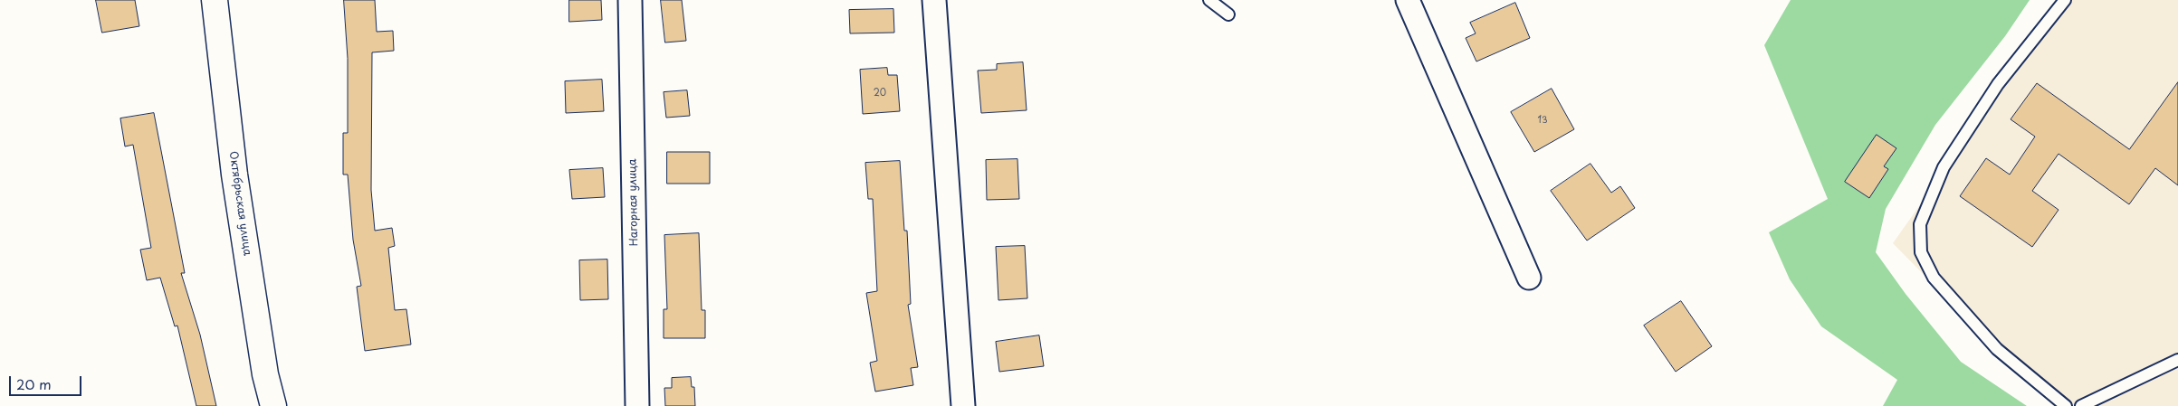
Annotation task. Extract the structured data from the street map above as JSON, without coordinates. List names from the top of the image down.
{
  "streets": {
    "street": ["Нагорная улица", "Октябрьская улица"]
  },
  "house_numbers": ["20", "13"],
  "scale_bar": "20 m"
}
